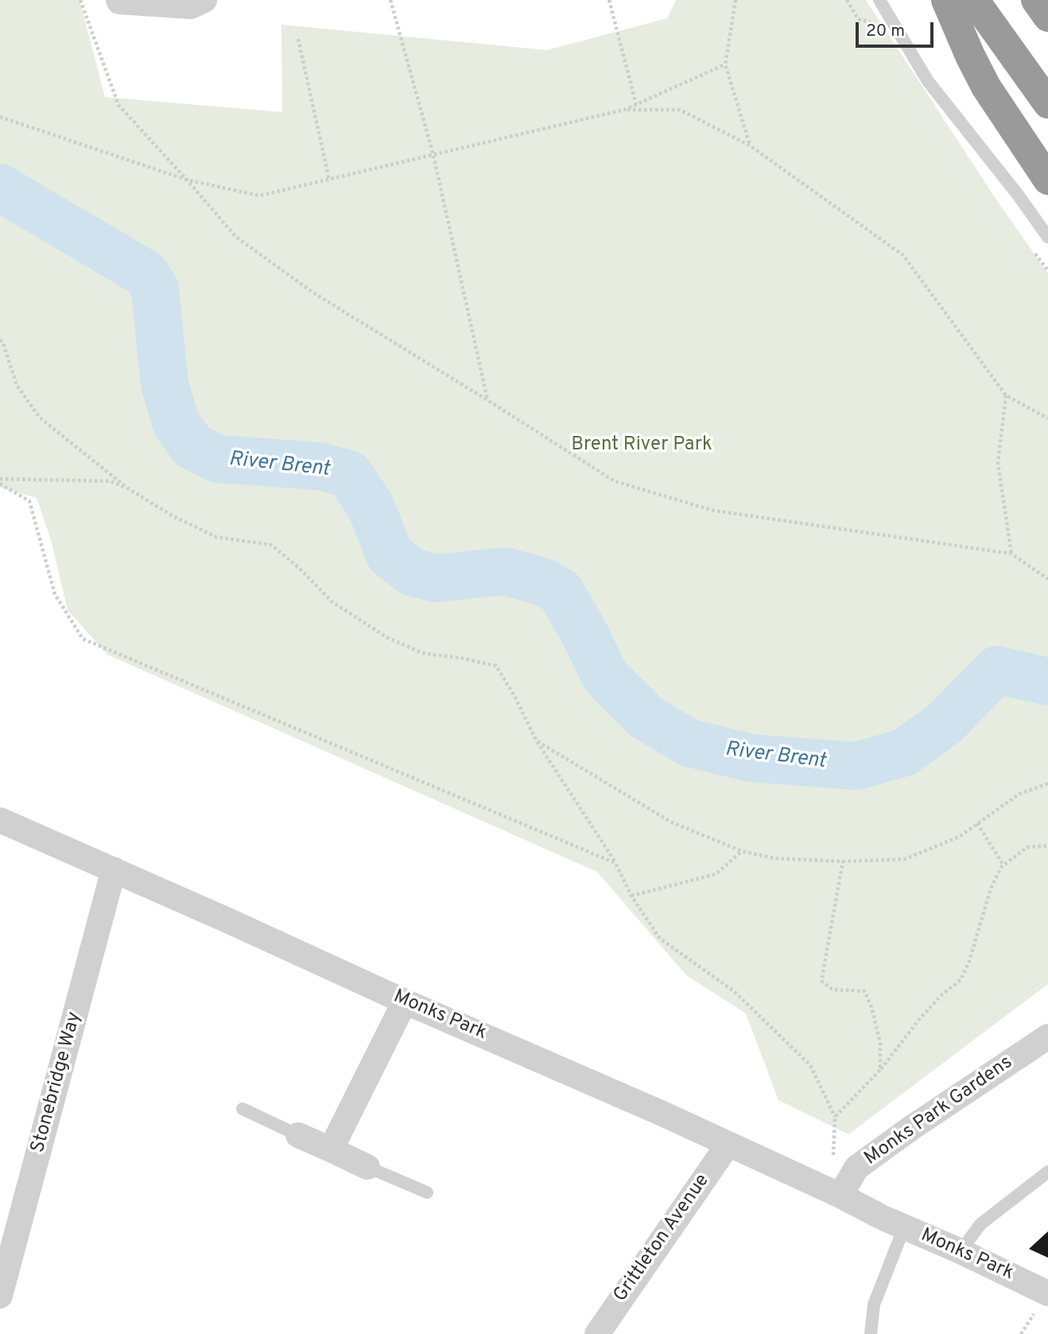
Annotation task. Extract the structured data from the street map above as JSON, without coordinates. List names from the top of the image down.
{
  "streets": {
    "street": [
      "Monks Park",
      "Stonebridge Way",
      "Monks Park Gardens",
      "Grittleton Avenue"
    ]
  },
  "crossings": [
    ["Monks Park", "Stonebridge Way"],
    ["Monks Park", "Monks Park Gardens"],
    ["Monks Park", "Grittleton Avenue"]
  ],
  "water": ["River Brent"],
  "parks": ["Brent River Park"],
  "scale_bar": "20 m"
}
